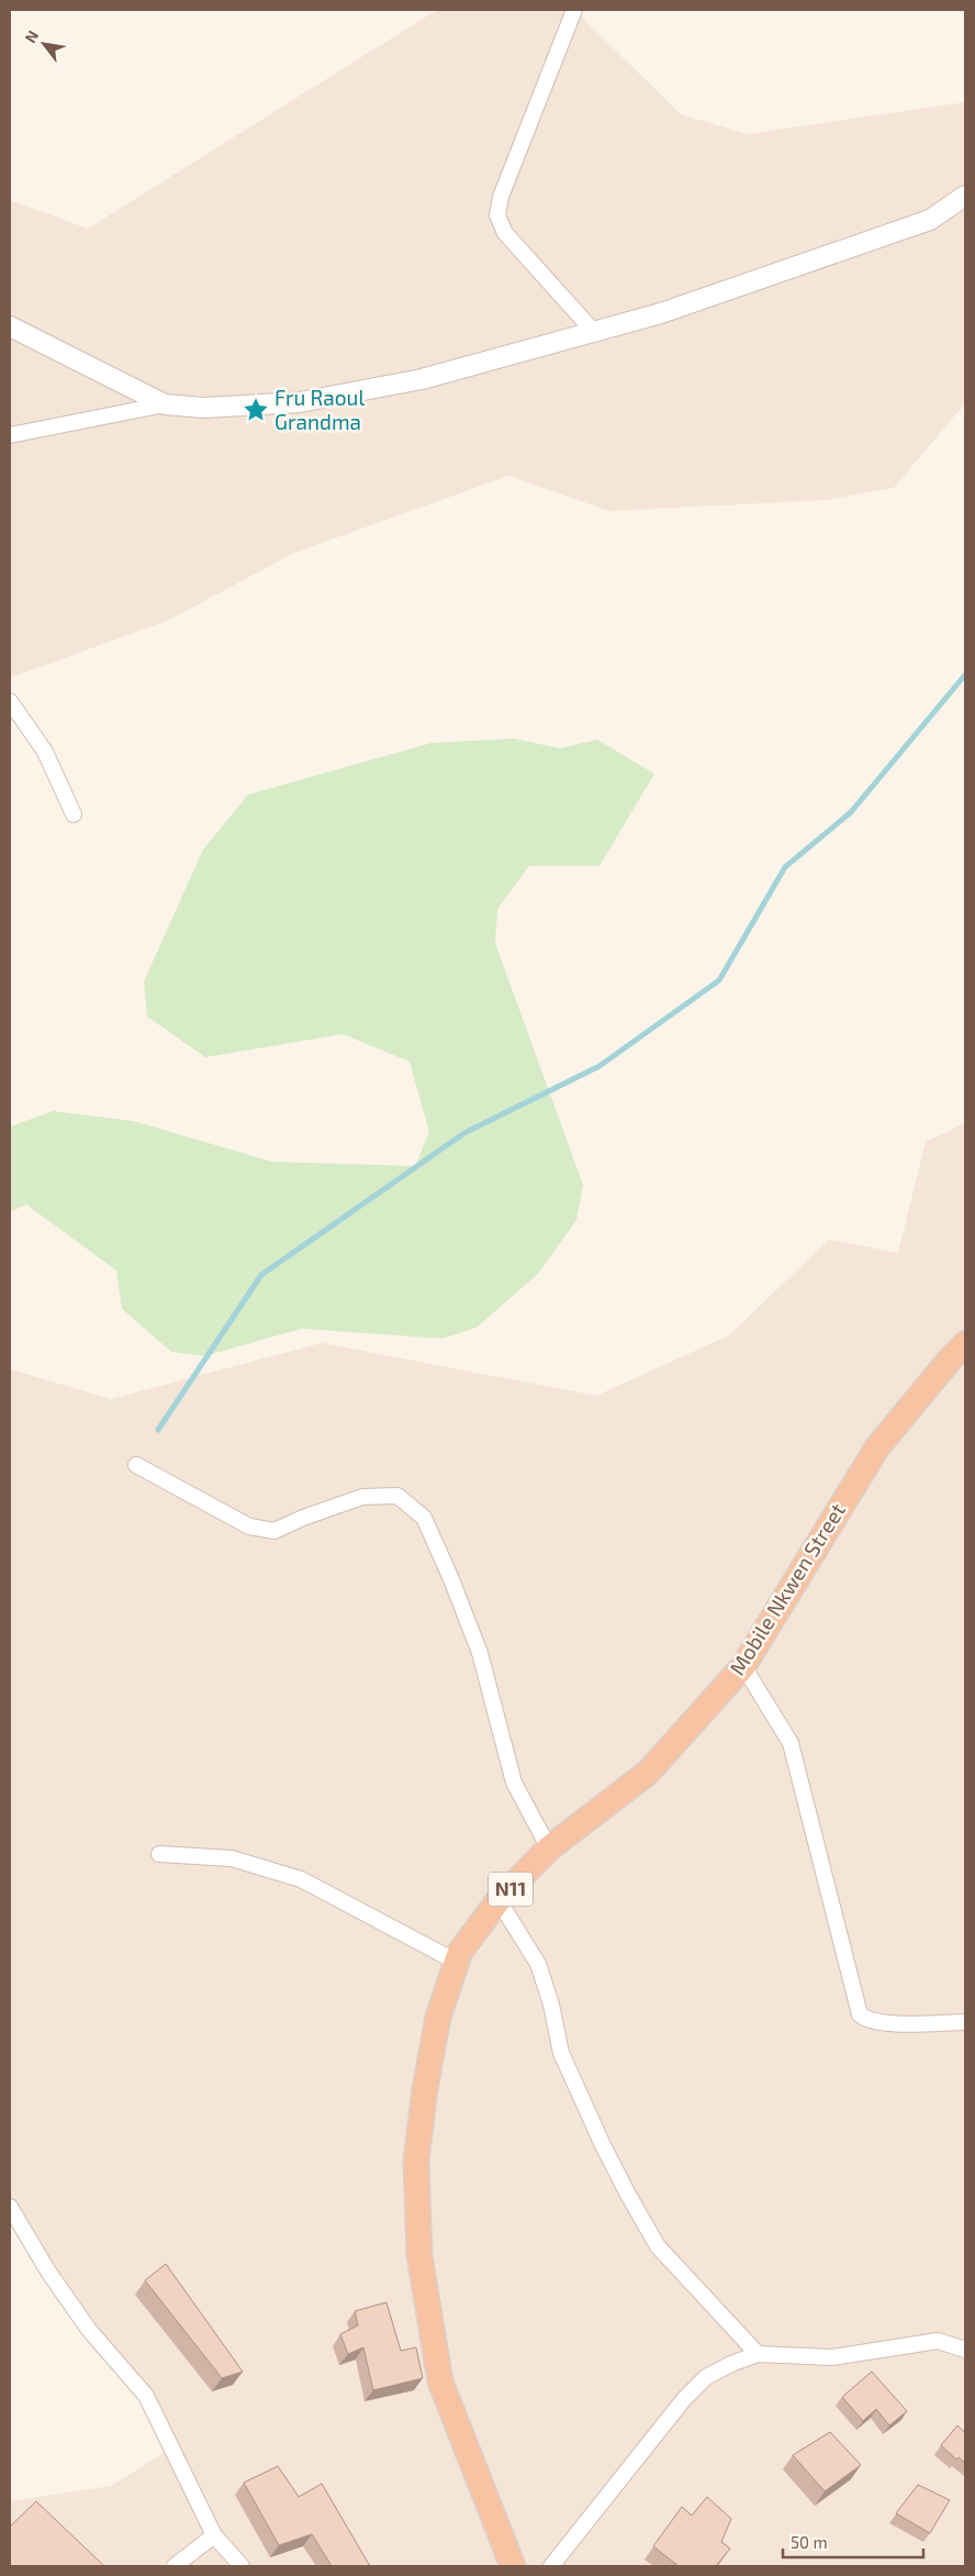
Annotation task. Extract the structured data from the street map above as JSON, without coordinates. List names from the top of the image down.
{
  "streets": {
    "highway": ["Mobile Nkwen Street", "N11"]
  },
  "places": {
    "place": ["Fru Raoul Grandma"]
  },
  "scale_bar": "50 m",
  "north": "top left"
}
